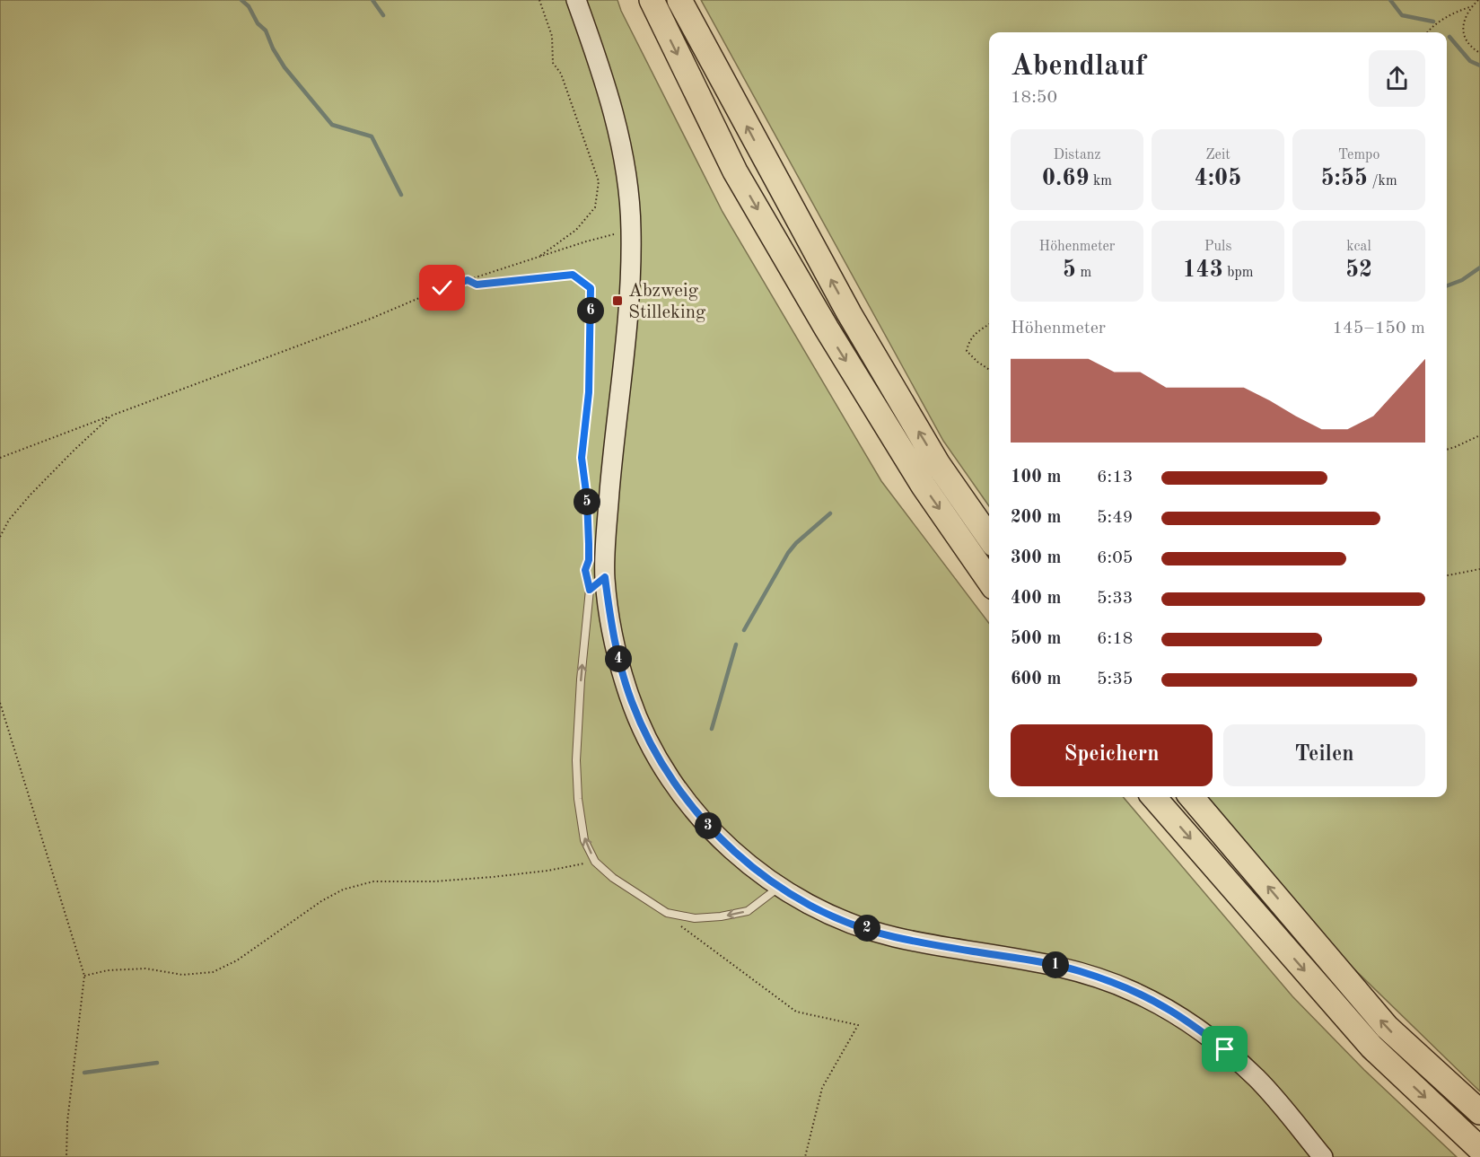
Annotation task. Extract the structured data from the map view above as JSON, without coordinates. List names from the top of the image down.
{
  "places": {
    "transit": ["Abzweig Stilleking"]
  },
  "page": {
    "heading": ["Abendlauf", "18:50"],
    "stats": [
      ["Distanz", "0.69 km"],
      ["Zeit", "4:05"],
      ["Tempo", "5:55 /km"],
      ["Höhenmeter", "5 m"],
      ["Puls", "143 bpm"],
      ["kcal", "52"]
    ],
    "pins": [
      "6",
      "5",
      "4",
      "3",
      "2",
      "1"
    ],
    "chart": ["Höhenmeter", "145–150 m"],
    "list": [
      {
        "name": "100 m",
        "note": "6:13"
      },
      {
        "name": "200 m",
        "note": "5:49"
      },
      {
        "name": "300 m",
        "note": "6:05"
      },
      {
        "name": "400 m",
        "note": "5:33"
      },
      {
        "name": "500 m",
        "note": "6:18"
      },
      {
        "name": "600 m",
        "note": "5:35"
      }
    ],
    "buttons": ["Speichern", "Teilen"]
  }
}
